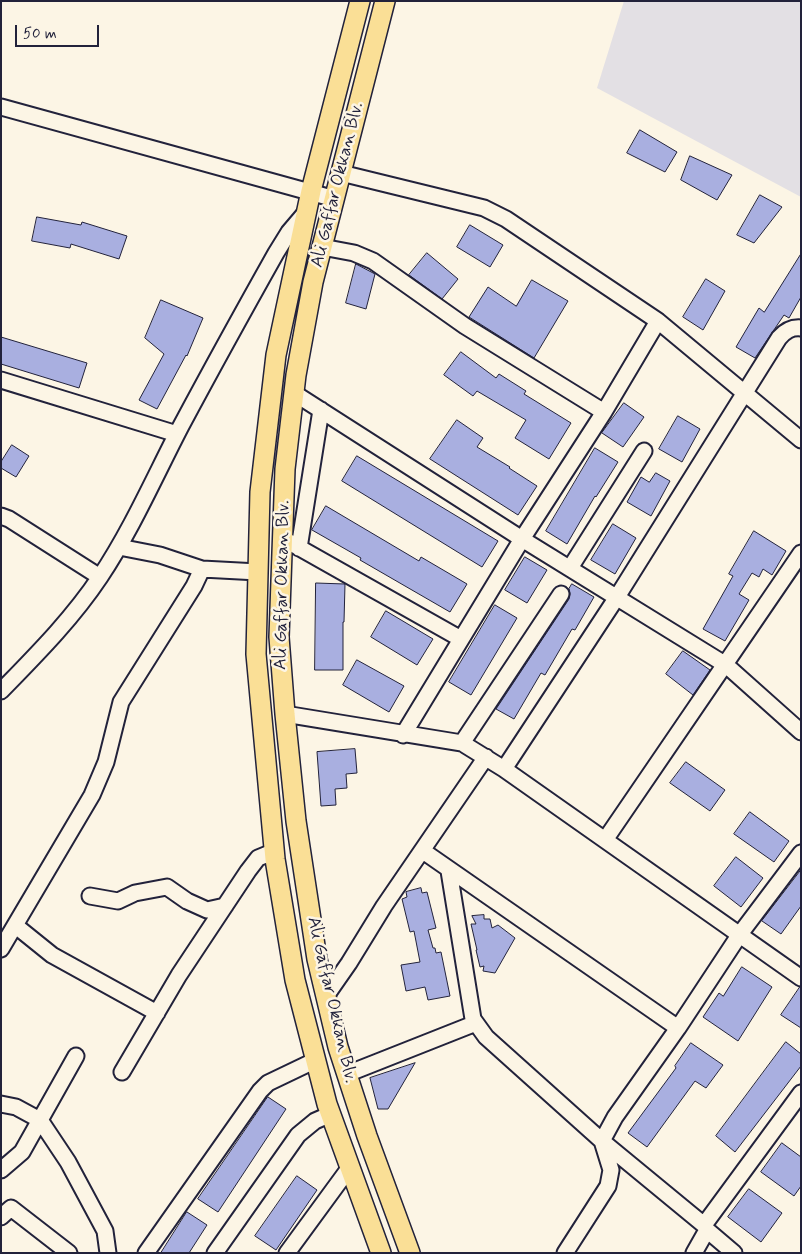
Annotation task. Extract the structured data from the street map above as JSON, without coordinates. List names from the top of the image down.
{
  "streets": {
    "main road": ["Ali Gaffar Okkan Blv."]
  },
  "scale_bar": "50 m"
}
